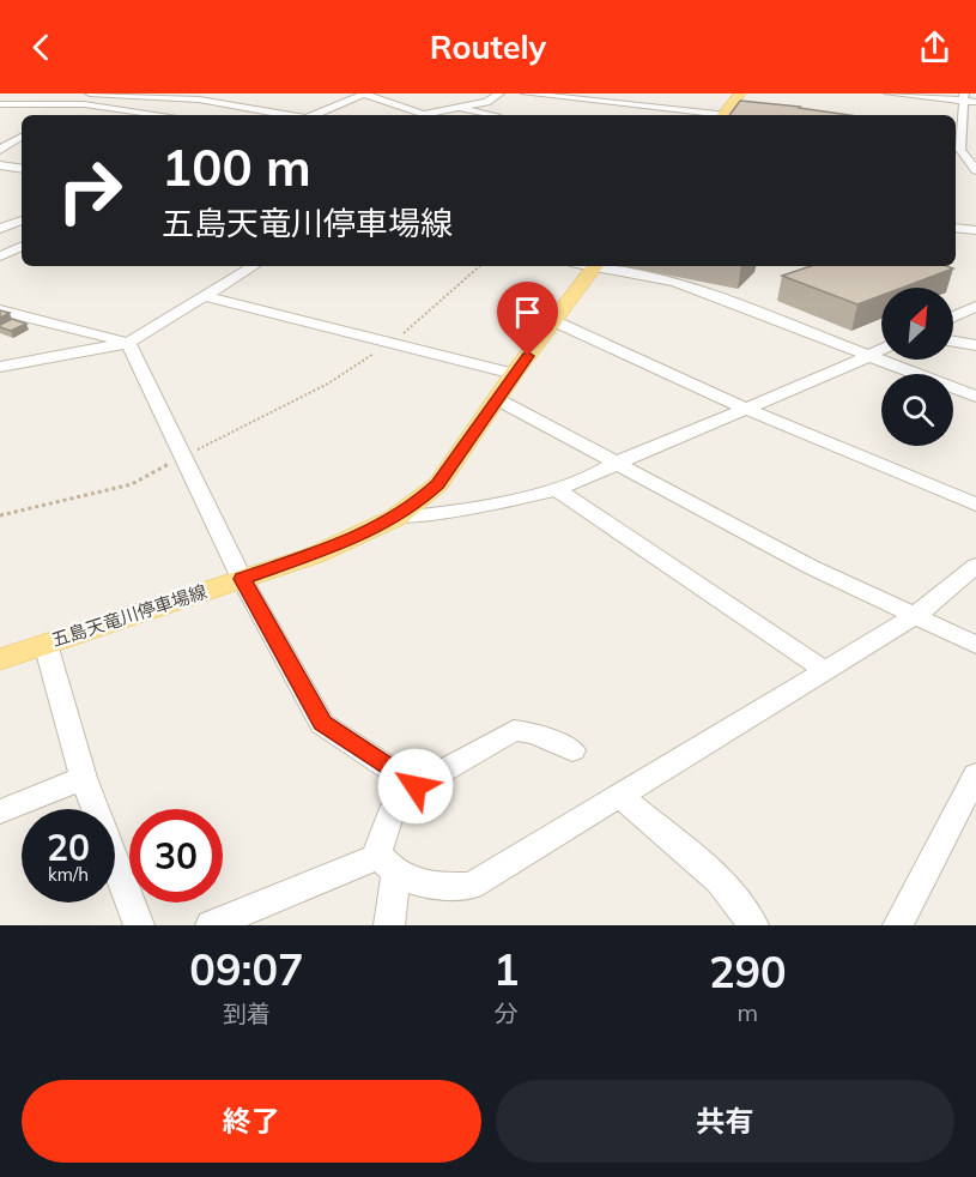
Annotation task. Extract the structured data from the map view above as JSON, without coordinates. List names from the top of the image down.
{
  "streets": {
    "main road": ["五島天竜川停車場線"]
  },
  "north": "top right",
  "page": {
    "header": "Routely",
    "turn": ["100 m", "五島天竜川停車場線"],
    "speed": "20 km/h",
    "limit": "30",
    "eta": [
      "09:07",
      "到着",
      "1",
      "分",
      "290",
      "m"
    ],
    "buttons": ["終了", "共有"]
  }
}
